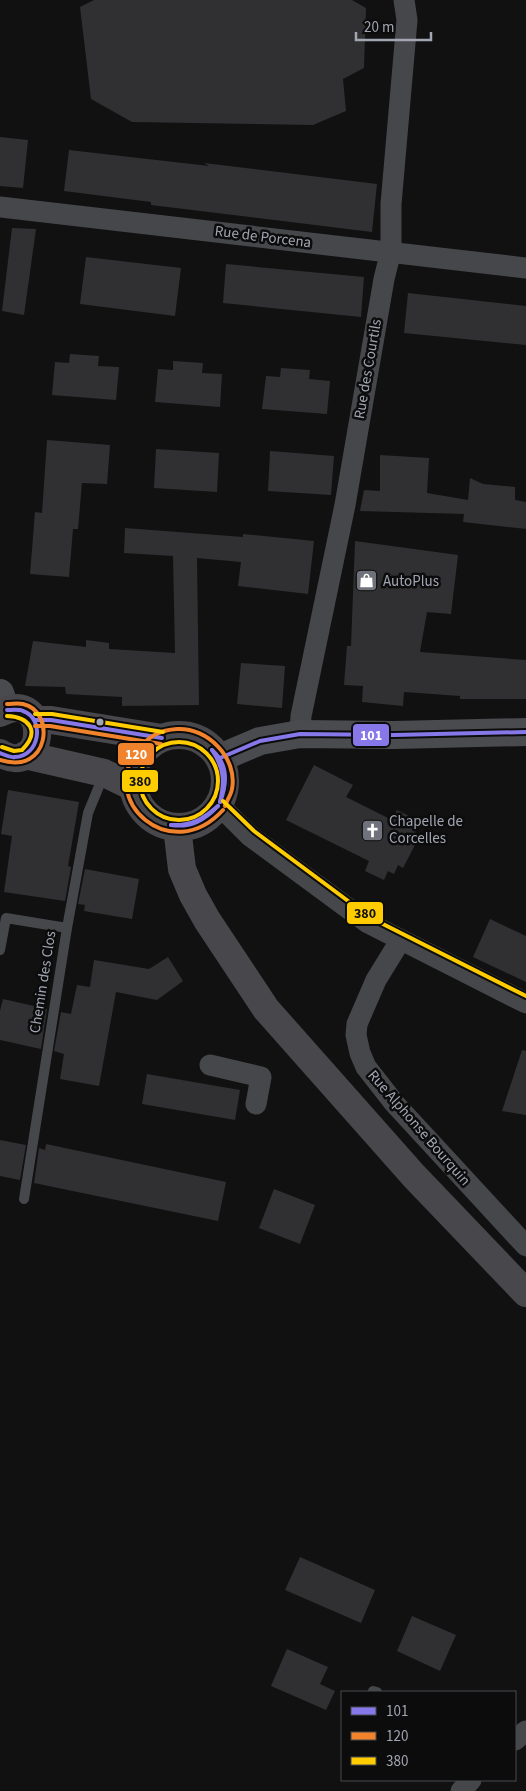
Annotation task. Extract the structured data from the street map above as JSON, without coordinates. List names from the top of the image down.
{
  "streets": {
    "street": ["Rue de Porcena", "Rue des Courtils", "Rue Alphonse Bourquin"],
    "lane": ["Chemin des Clos"]
  },
  "crossings": [
    ["Rue de Porcena", "Rue des Courtils"]
  ],
  "places": {
    "shop": ["AutoPlus"],
    "church": ["Chapelle de Corcelles"]
  },
  "lines": ["transit line 120", "transit line 101", "transit line 380"],
  "legend": ["101", "120", "380"],
  "scale_bar": "20 m"
}
